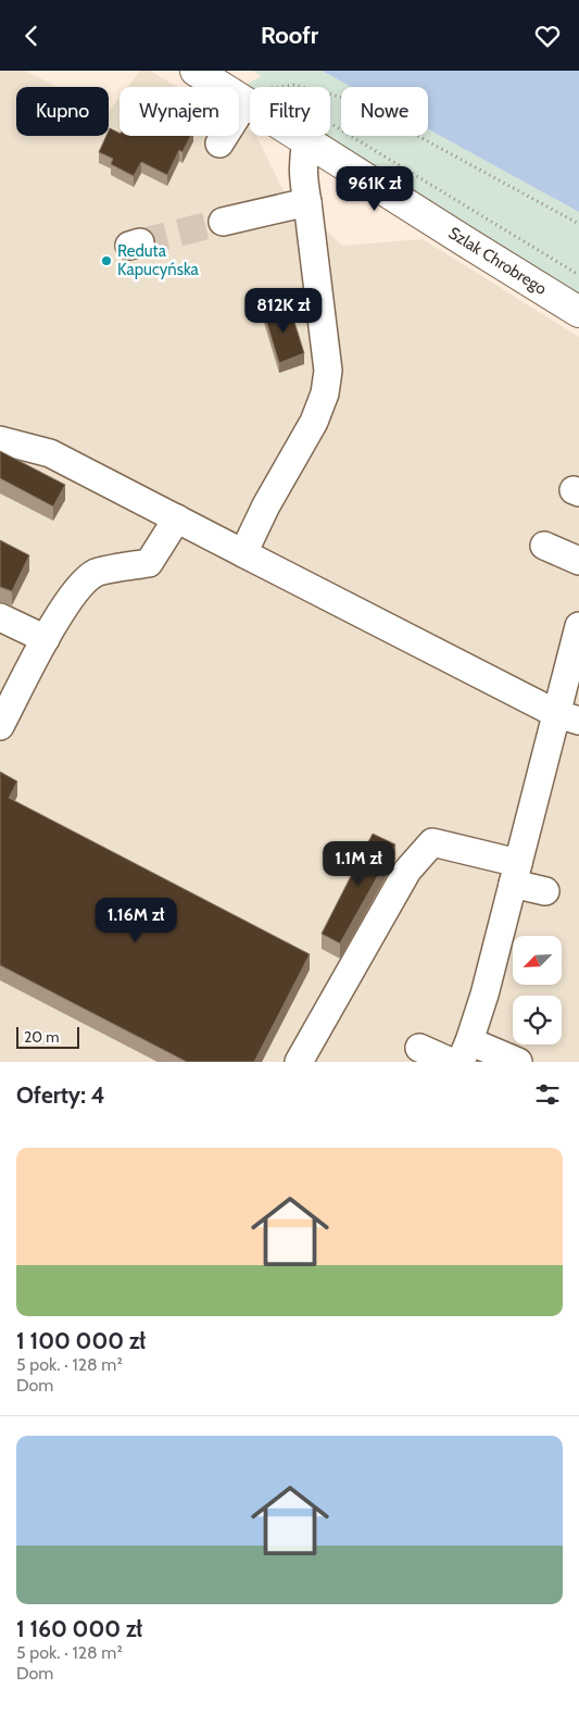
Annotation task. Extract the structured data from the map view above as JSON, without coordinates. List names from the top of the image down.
{
  "streets": {
    "main road": ["Szlak Chrobrego"]
  },
  "places": ["Reduta Kapucyńska"],
  "scale_bar": "20 m",
  "north": "bottom left",
  "page": {
    "header": "Roofr",
    "chip": [
      "Kupno",
      "Wynajem",
      "Filtry",
      "Nowe"
    ],
    "price": [
      "961K zł",
      "812K zł",
      "1.1M zł",
      "1.16M zł"
    ],
    "scale": "20 m",
    "heading": "Oferty: 4",
    "list": [
      {
        "name": "1 100 000 zł",
        "note": "5 pok. · 128 m² · Dom"
      },
      {
        "name": "1 160 000 zł",
        "note": "5 pok. · 128 m² · Dom"
      }
    ]
  }
}
